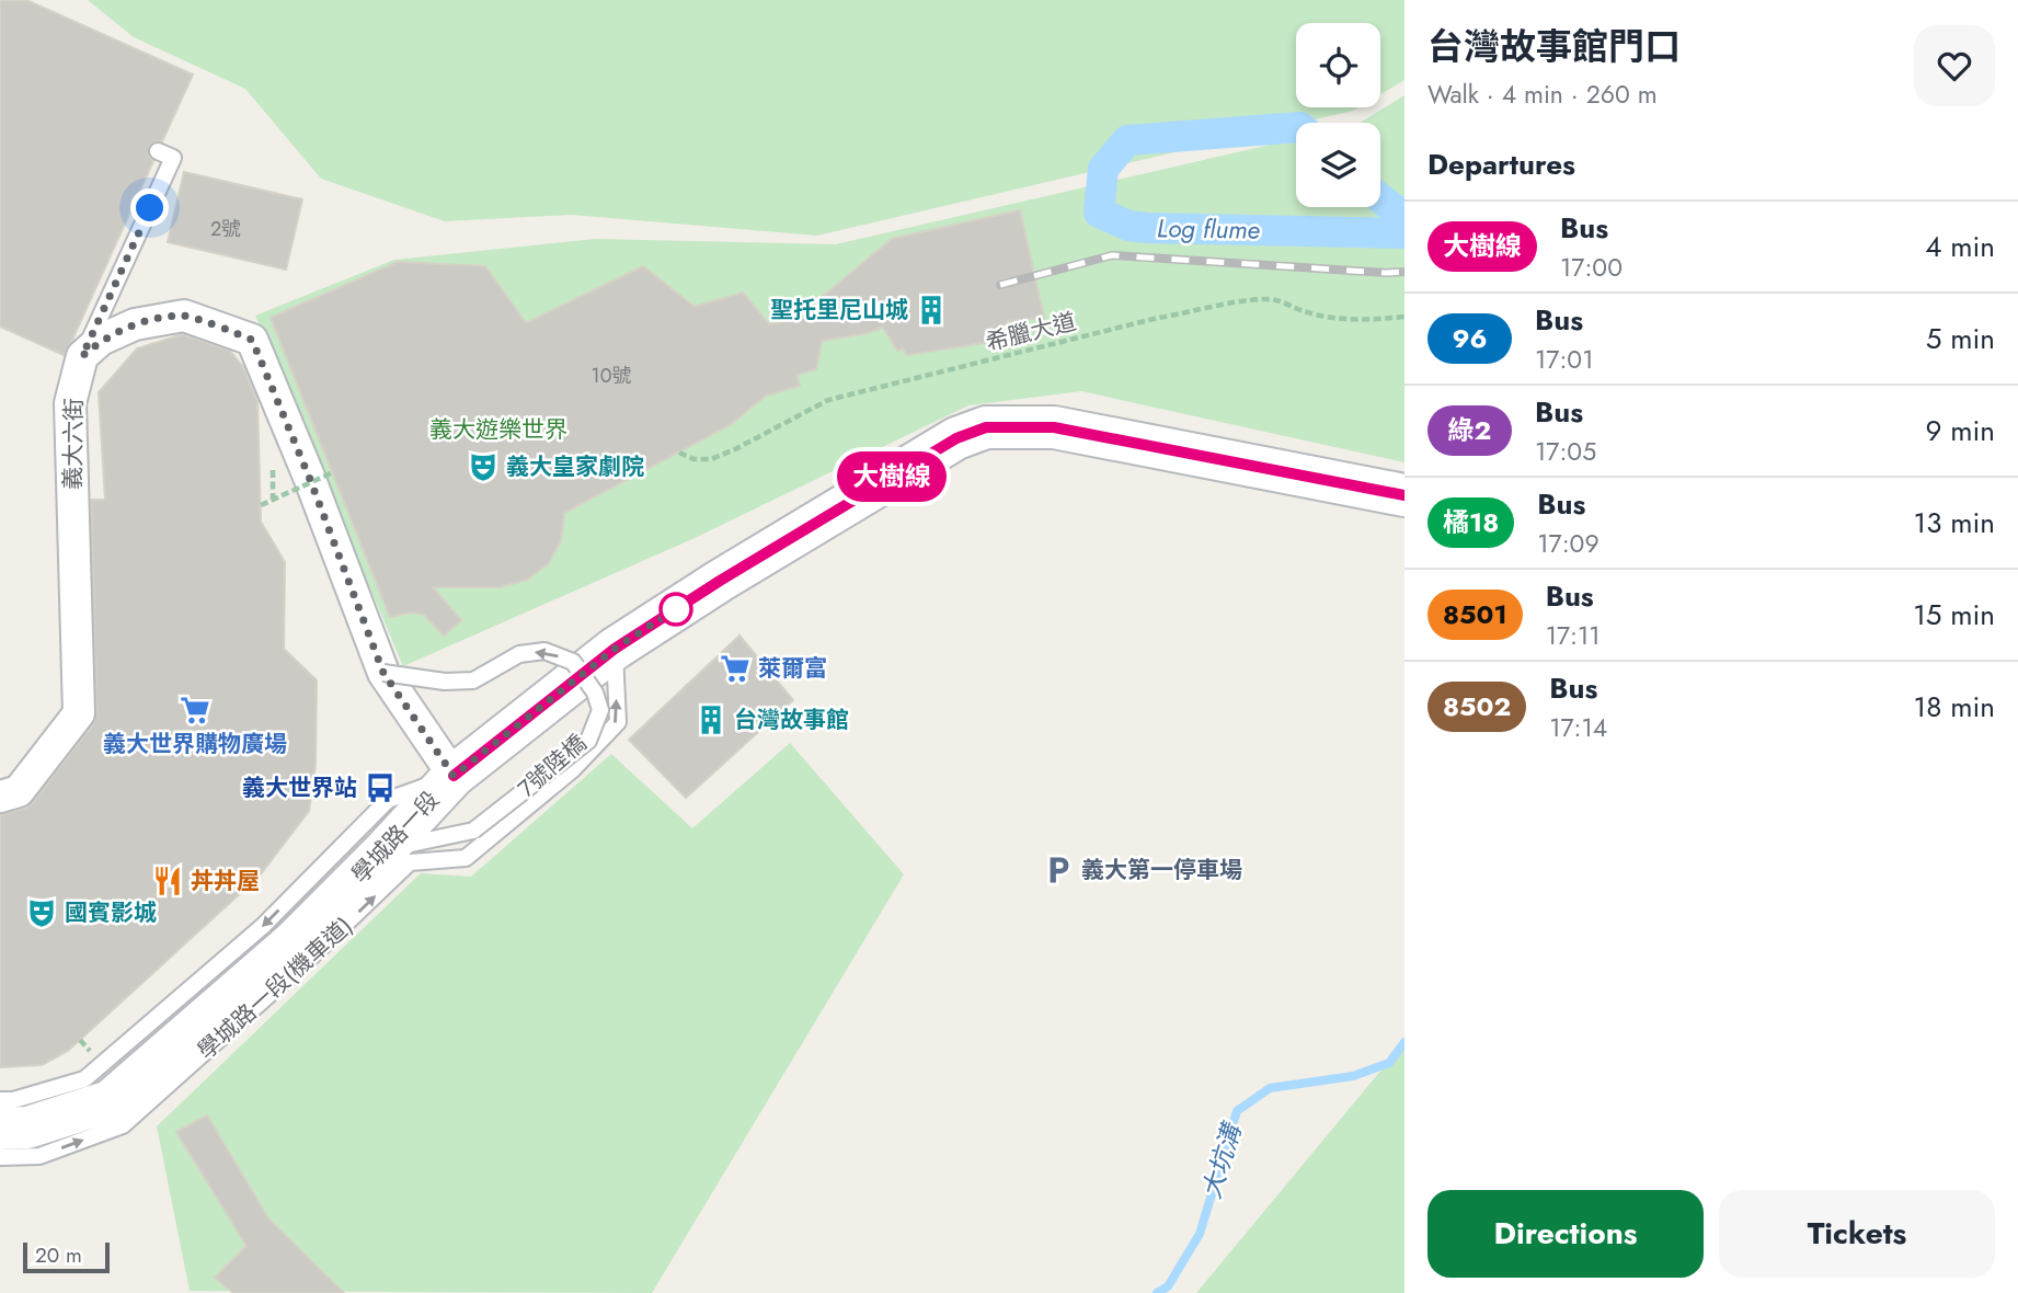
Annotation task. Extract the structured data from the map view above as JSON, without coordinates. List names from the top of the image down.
{
  "streets": {
    "main road": ["學城路一段"],
    "street": ["義大六街"],
    "lane": ["7號陸橋", "學城路一段(機車道)"],
    "path": ["希臘大道"]
  },
  "crossings": [
    ["7號陸橋", "學城路一段"],
    ["學城路一段", "學城路一段(機車道)"]
  ],
  "water": ["Log flume", "大坑溝"],
  "parks": ["義大遊樂世界"],
  "places": {
    "building": ["聖托里尼山城", "台灣故事館"],
    "theatre": ["義大皇家劇院", "國賓影城"],
    "supermarket": ["萊爾富", "義大世界購物廣場"],
    "bus stop": ["義大世界站"],
    "parking": ["義大第一停車場"],
    "restaurant": ["丼丼屋"]
  },
  "lines": ["bus line 大樹線"],
  "house_numbers": ["2號", "10號"],
  "scale_bar": "20 m",
  "page": {
    "on_map": "大樹線",
    "heading": [
      ["台灣故事館門口", "Walk · 4 min · 260 m"],
      "Departures"
    ],
    "list": [
      {
        "mark": "大樹線",
        "name": "Bus",
        "note": "17:00",
        "value": "4 min"
      },
      {
        "mark": "96",
        "name": "Bus",
        "note": "17:01",
        "value": "5 min"
      },
      {
        "mark": "綠2",
        "name": "Bus",
        "note": "17:05",
        "value": "9 min"
      },
      {
        "mark": "橘18",
        "name": "Bus",
        "note": "17:09",
        "value": "13 min"
      },
      {
        "mark": "8501",
        "name": "Bus",
        "note": "17:11",
        "value": "15 min"
      },
      {
        "mark": "8502",
        "name": "Bus",
        "note": "17:14",
        "value": "18 min"
      }
    ],
    "buttons": ["Directions", "Tickets"],
    "scale": "20 m"
  }
}
